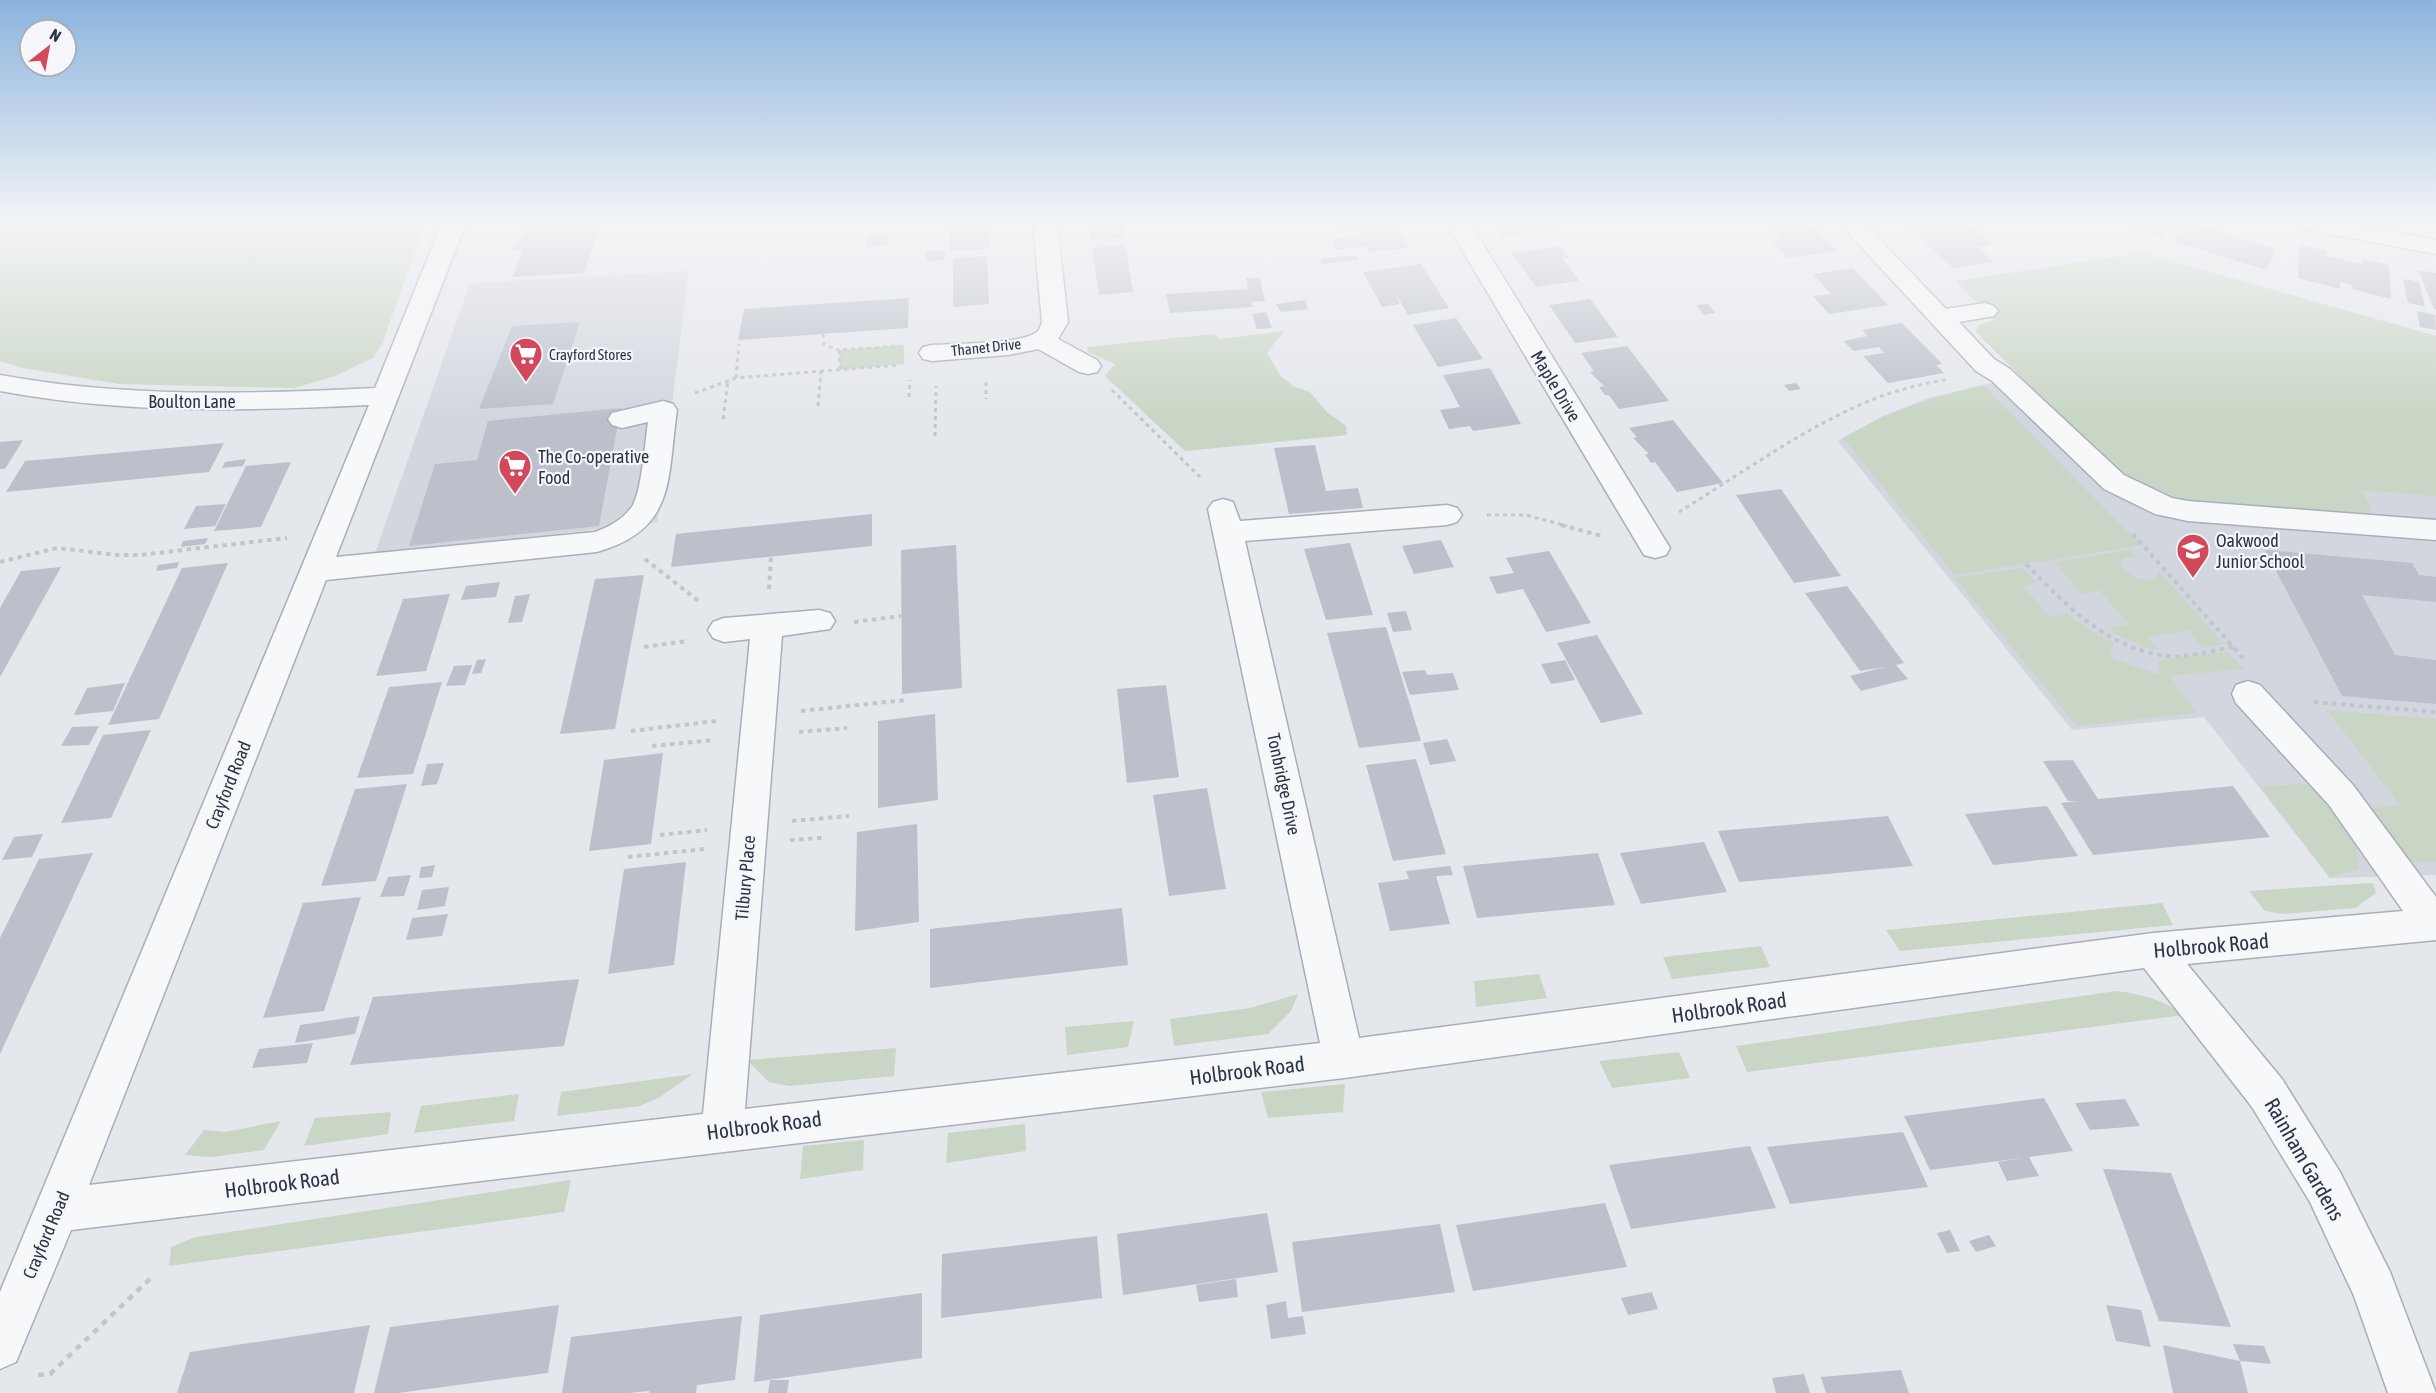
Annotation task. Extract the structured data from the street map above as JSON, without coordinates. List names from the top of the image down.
{
  "streets": {
    "street": [
      "Thanet Drive",
      "Maple Drive",
      "Boulton Lane",
      "Tonbridge Drive",
      "Crayford Road",
      "Tilbury Place",
      "Holbrook Road",
      "Rainham Gardens"
    ]
  },
  "crossings": [
    ["Boulton Lane", "Crayford Road"],
    ["Tonbridge Drive", "Holbrook Road"],
    ["Crayford Road", "Holbrook Road"],
    ["Tilbury Place", "Holbrook Road"],
    ["Holbrook Road", "Rainham Gardens"]
  ],
  "places": {
    "supermarket": ["Crayford Stores", "The Co-operative Food"],
    "school or university": ["Oakwood Junior School"]
  },
  "north": "top right"
}
